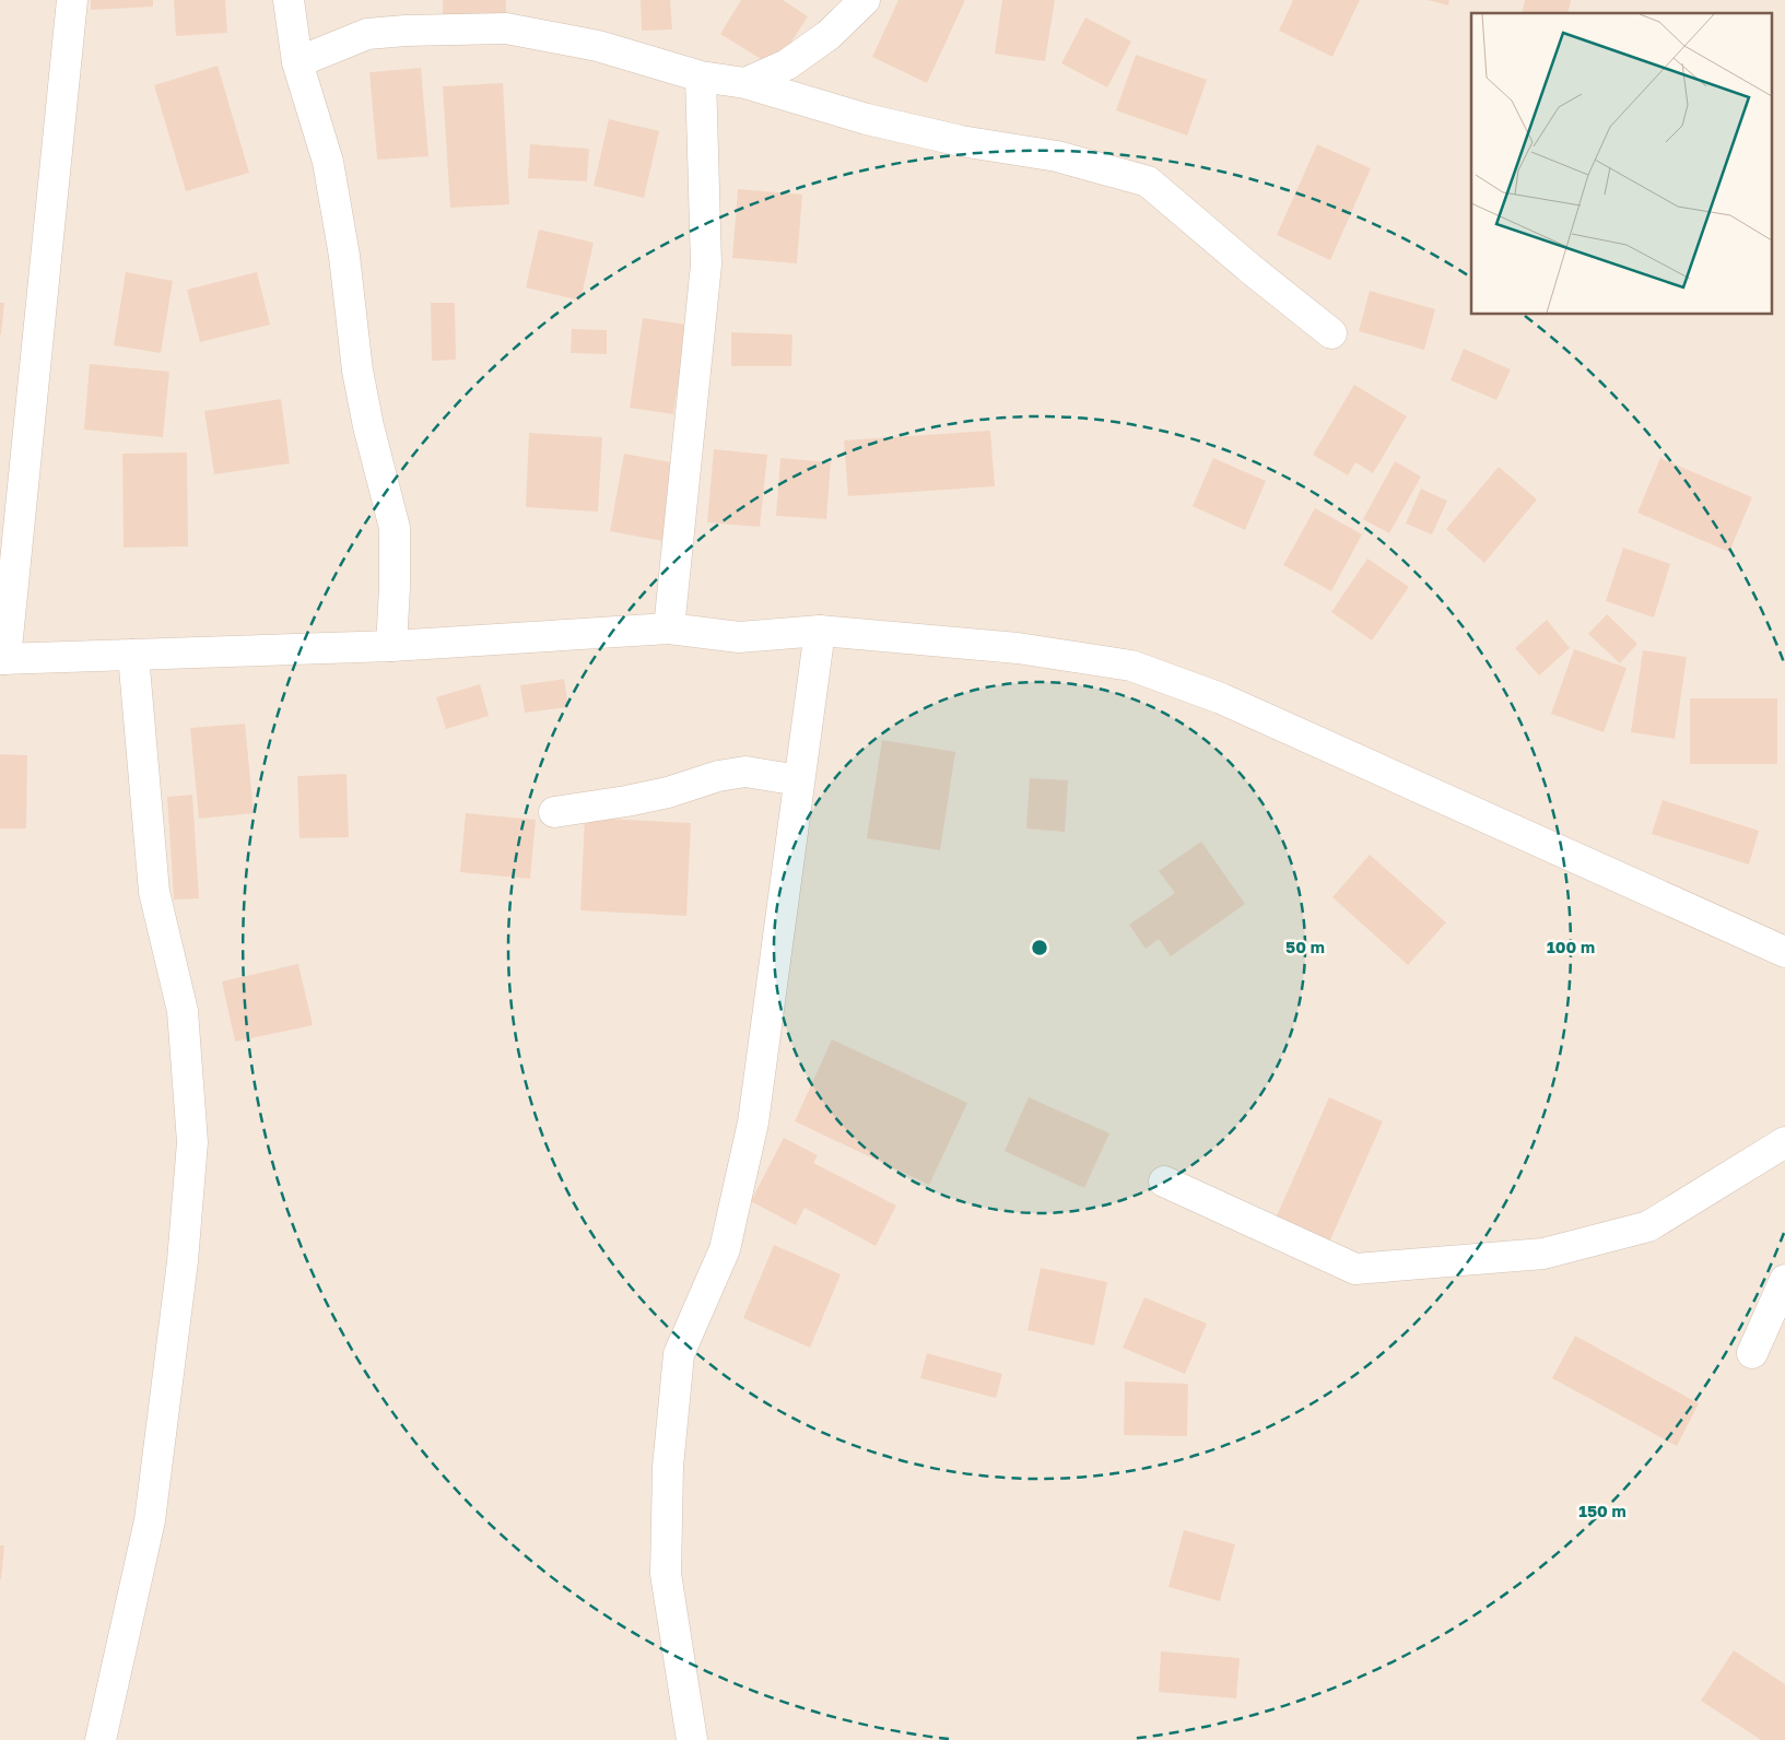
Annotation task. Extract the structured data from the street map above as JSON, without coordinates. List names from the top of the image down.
{
  "rings": ["50 m", "100 m", "150 m"]
}
